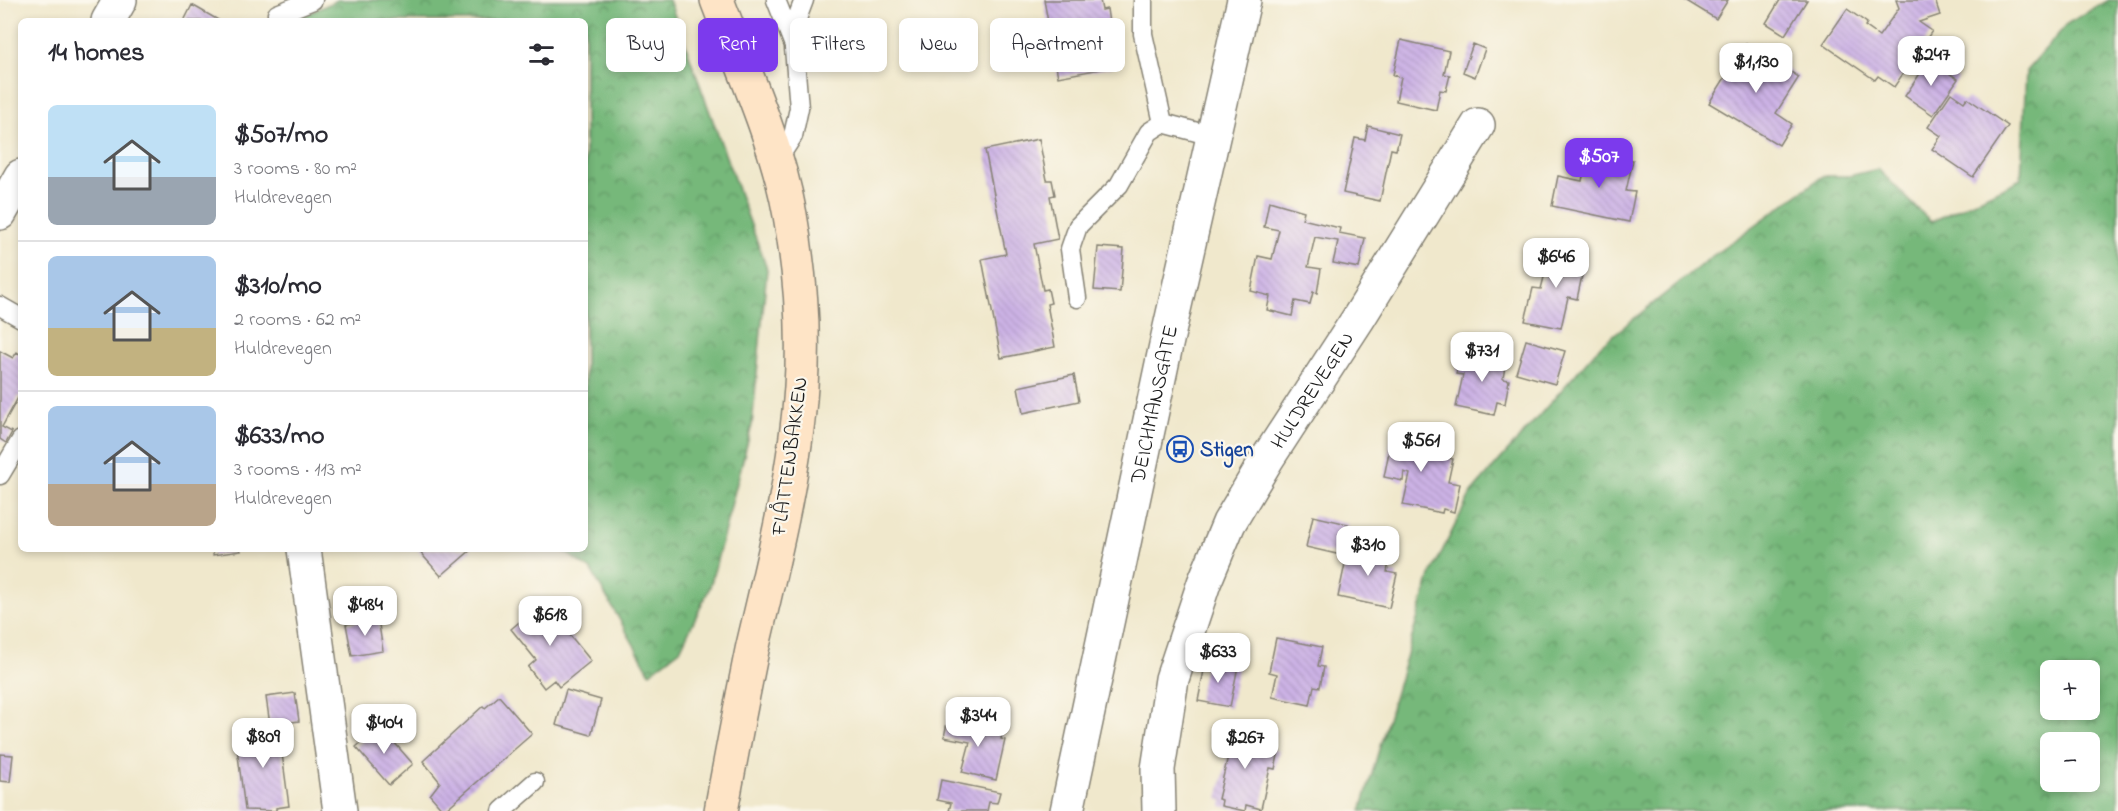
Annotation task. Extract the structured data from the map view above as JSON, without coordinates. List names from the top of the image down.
{
  "streets": {
    "main road": ["FLÅTTENBAKKEN"],
    "street": ["HULDREVEGEN", "DEICHMANSGATE"]
  },
  "places": {
    "bus stop": ["Stigen"]
  },
  "page": {
    "chip": [
      "Buy",
      "Rent",
      "Filters",
      "New",
      "Apartment"
    ],
    "heading": "14 homes",
    "price": [
      "$247",
      "$1,130",
      "$507",
      "$646",
      "$731",
      "$561",
      "$310",
      "$484",
      "$618",
      "$633",
      "$344",
      "$404",
      "$809",
      "$267"
    ],
    "list": [
      {
        "name": "$507/mo",
        "note": "3 rooms · 80 m² · Huldrevegen"
      },
      {
        "name": "$310/mo",
        "note": "2 rooms · 62 m² · Huldrevegen"
      },
      {
        "name": "$633/mo",
        "note": "3 rooms · 113 m² · Huldrevegen"
      }
    ],
    "map_buttons": ["+", "−"]
  }
}
